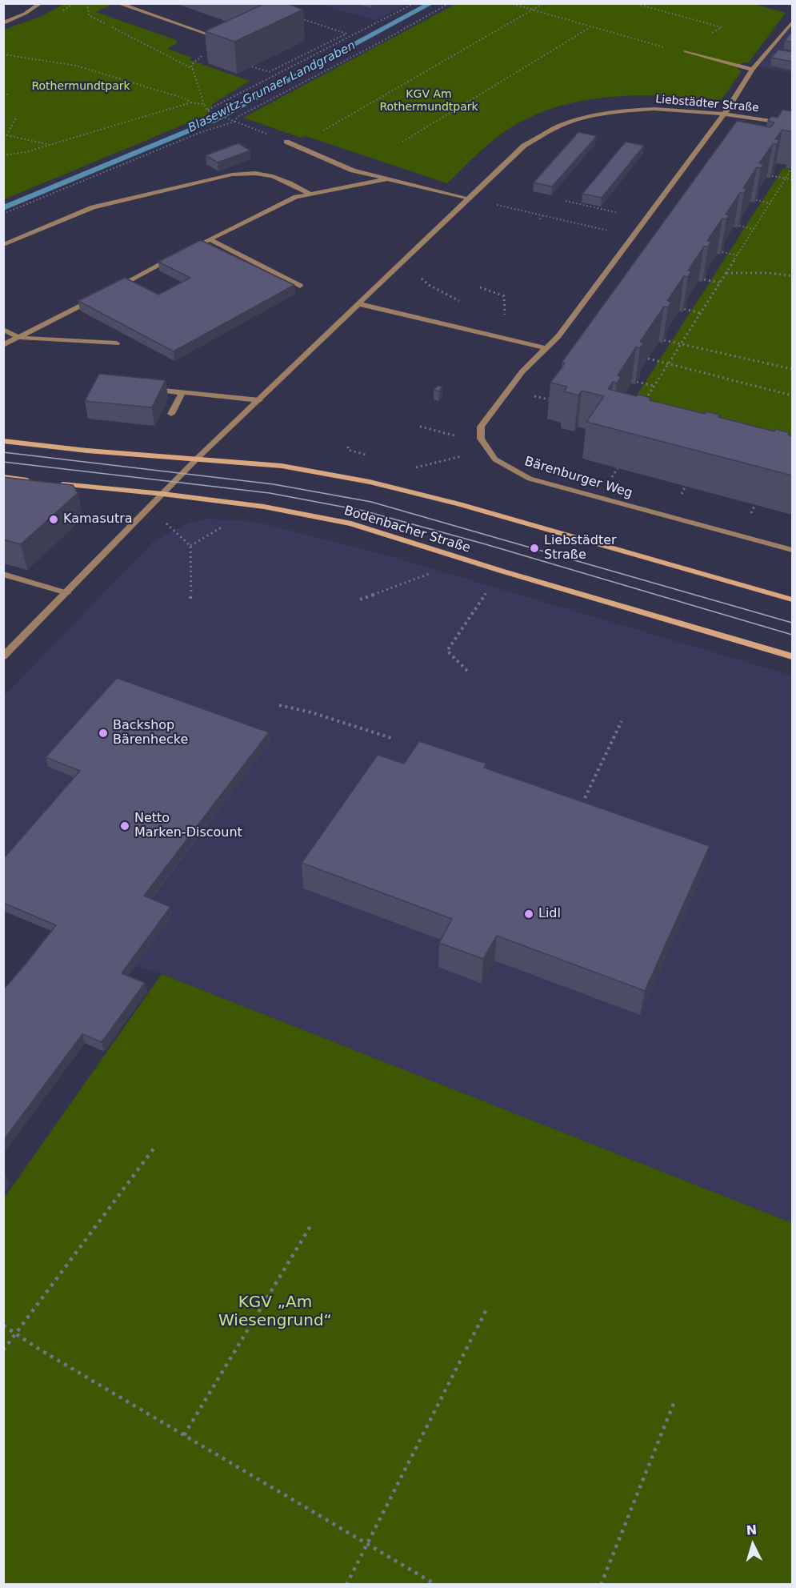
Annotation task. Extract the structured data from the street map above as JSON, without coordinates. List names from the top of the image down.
{
  "streets": {
    "street": ["Liebstädter Straße", "Bärenburger Weg", "Bodenbacher Straße"]
  },
  "crossings": [
    ["Liebstädter Straße", "Bodenbacher Straße"]
  ],
  "water": ["Blasewitz‐Grunaer Landgraben"],
  "parks": ["Rothermundtpark", "KGV Am Rothermundtpark", "KGV „Am Wiesengrund“"],
  "places": [
    "Kamasutra",
    "Liebstädter Straße",
    "Backshop Bärenhecke",
    "Netto Marken-Discount",
    "Lidl"
  ],
  "north": "top"
}
